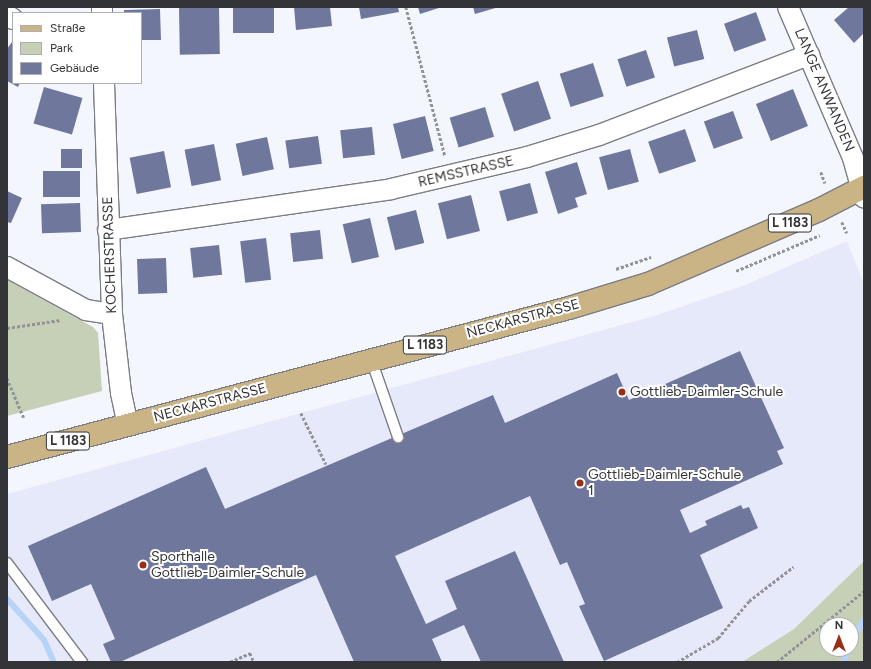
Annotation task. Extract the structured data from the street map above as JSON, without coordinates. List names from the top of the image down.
{
  "streets": {
    "main road": ["L 1183", "NECKARSTRASSE"],
    "street": ["LANGE ANWANDEN", "REMSSTRASSE", "KOCHERSTRASSE"]
  },
  "crossings": [
    ["LANGE ANWANDEN", "REMSSTRASSE"],
    ["LANGE ANWANDEN", "NECKARSTRASSE"],
    ["REMSSTRASSE", "KOCHERSTRASSE"],
    ["KOCHERSTRASSE", "NECKARSTRASSE"]
  ],
  "places": ["Gottlieb-Daimler-Schule", "Gottlieb-Daimler-Schule 1", "Sporthalle Gottlieb-Daimler-Schule"],
  "legend": ["Straße", "Park", "Gebäude"],
  "north": "top"
}
